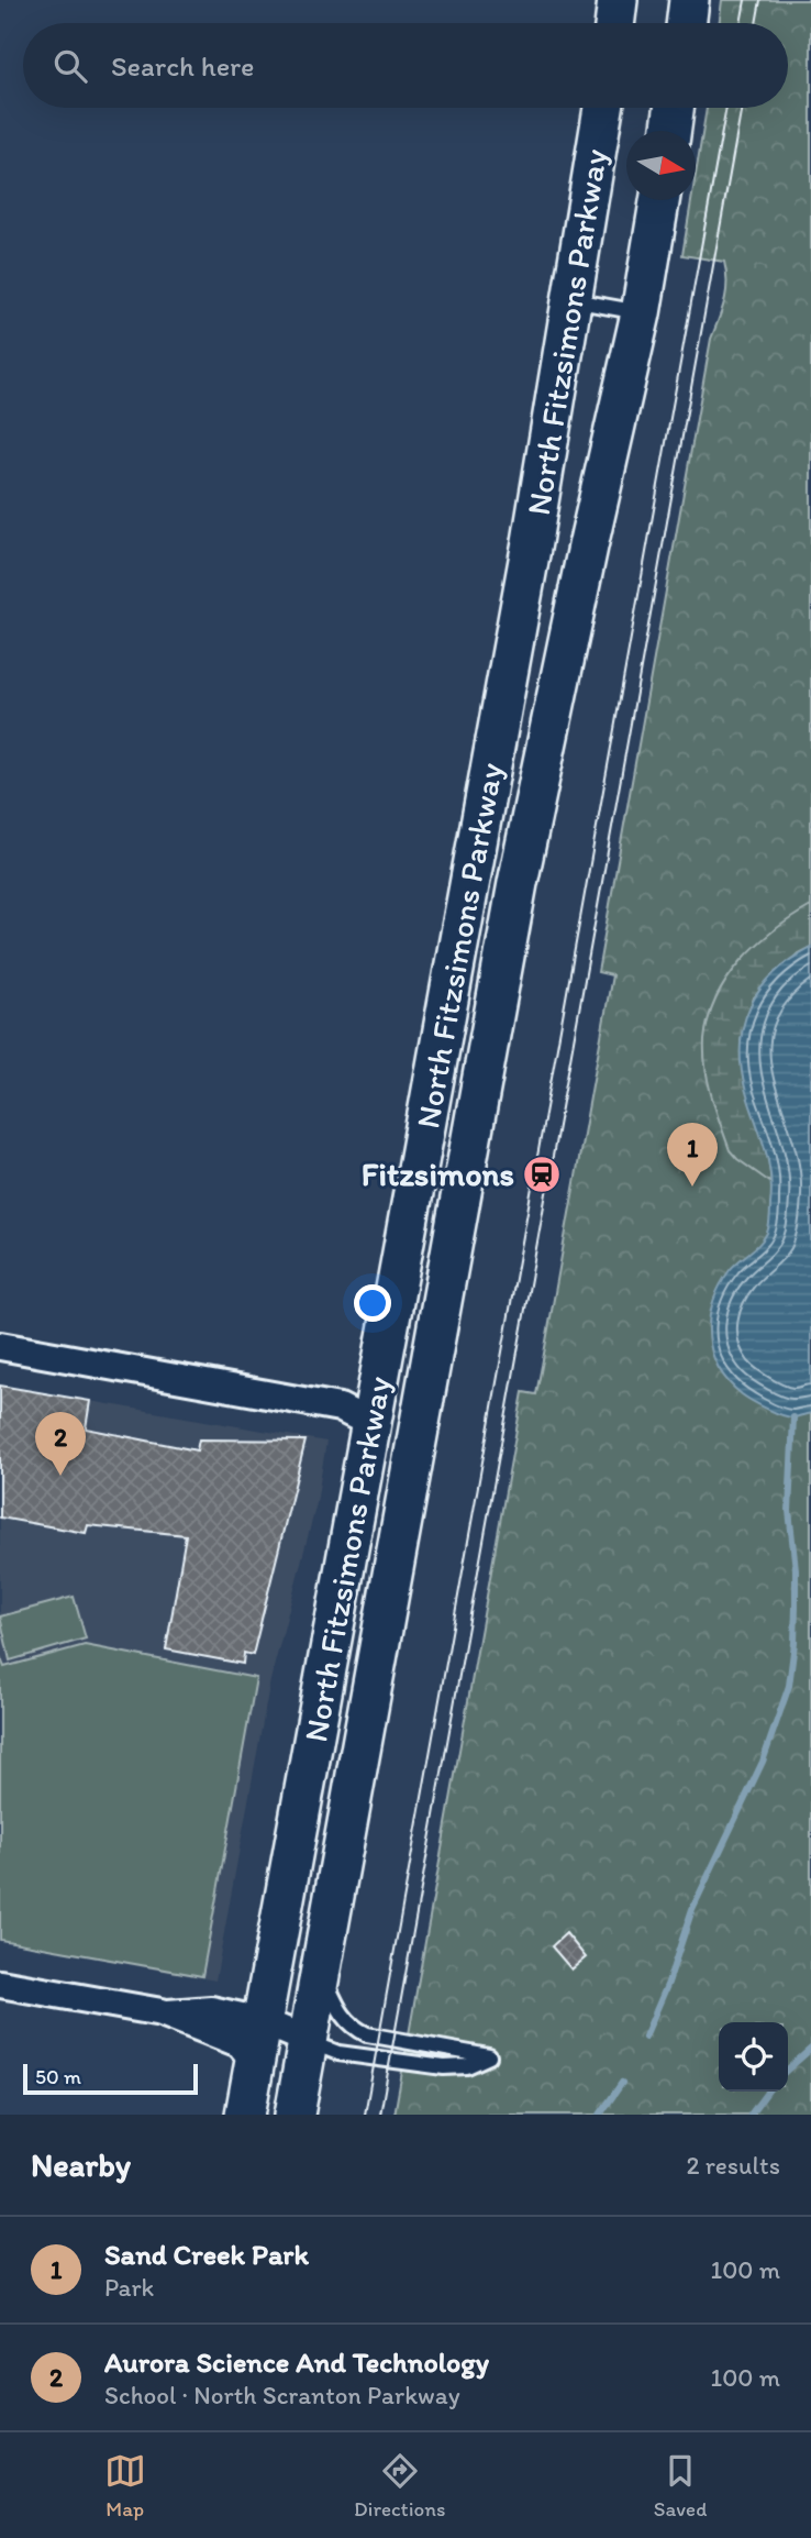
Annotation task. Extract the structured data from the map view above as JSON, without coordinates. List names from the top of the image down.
{
  "streets": {
    "main road": ["North Fitzsimons Parkway"]
  },
  "places": {
    "station": ["Fitzsimons"]
  },
  "scale_bar": "50 m",
  "north": "right",
  "page": {
    "search": "Search here",
    "pins": ["1", "2"],
    "scale": "50 m",
    "heading": ["Nearby", "2 results"],
    "list": [
      {
        "mark": "1",
        "name": "Sand Creek Park",
        "note": "Park",
        "value": "100 m"
      },
      {
        "mark": "2",
        "name": "Aurora Science And Technology",
        "note": "School · North Scranton Parkway",
        "value": "100 m"
      }
    ],
    "nav": ["Map", "Directions", "Saved"]
  }
}
